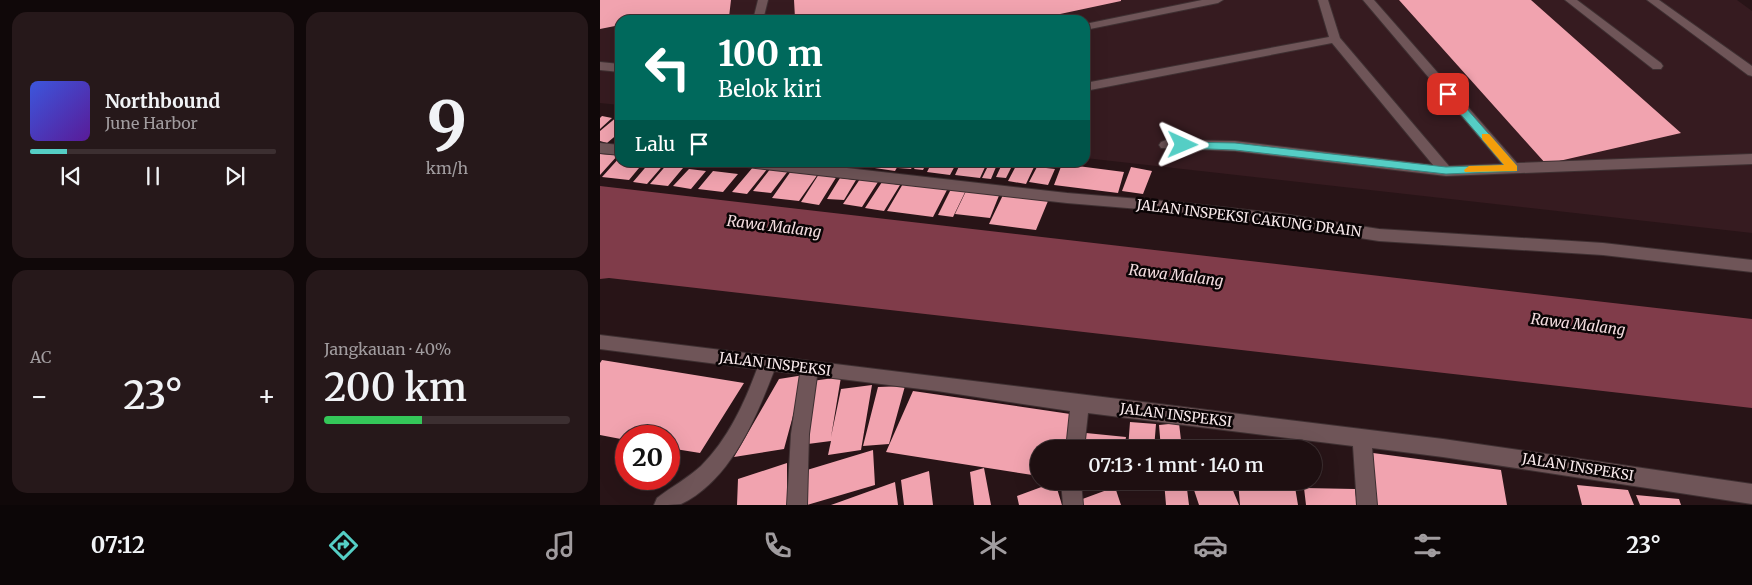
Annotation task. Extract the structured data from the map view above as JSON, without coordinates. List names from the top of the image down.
{
  "streets": {
    "street": ["JALAN INSPEKSI CAKUNG DRAIN", "JALAN INSPEKSI"]
  },
  "water": ["Rawa Malang"],
  "page": {
    "tile": [
      ["9", "km/h"],
      "AC",
      ["Jangkauan · 40%", "200 km"]
    ],
    "turn": ["100 m", "Belok kiri"],
    "song": ["Northbound", "June Harbor"],
    "then": "Lalu",
    "heat": ["−", "23°", "+"],
    "limit": "20",
    "trip": "07:13 · 1 mnt · 140 m",
    "tabs": ["07:12", "23°"]
  }
}
